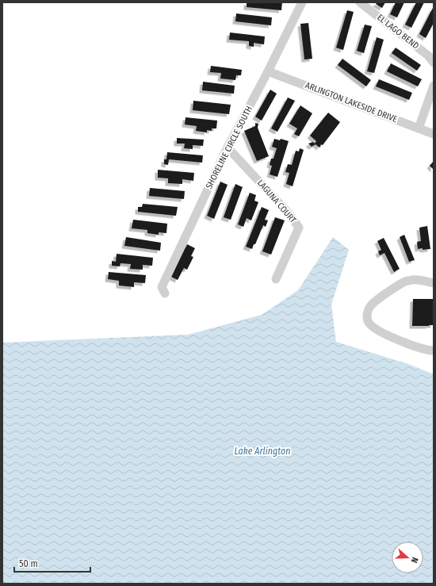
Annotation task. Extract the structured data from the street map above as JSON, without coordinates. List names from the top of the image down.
{
  "streets": {
    "street": [
      "EL LAGO BEND",
      "ARLINGTON LAKESIDE DRIVE",
      "SHORELINE CIRCLE SOUTH",
      "LAGUNA COURT"
    ]
  },
  "crossings": [
    ["ARLINGTON LAKESIDE DRIVE", "SHORELINE CIRCLE SOUTH"],
    ["SHORELINE CIRCLE SOUTH", "LAGUNA COURT"]
  ],
  "water": ["Lake Arlington"],
  "scale_bar": "50 m",
  "north": "right"
}
